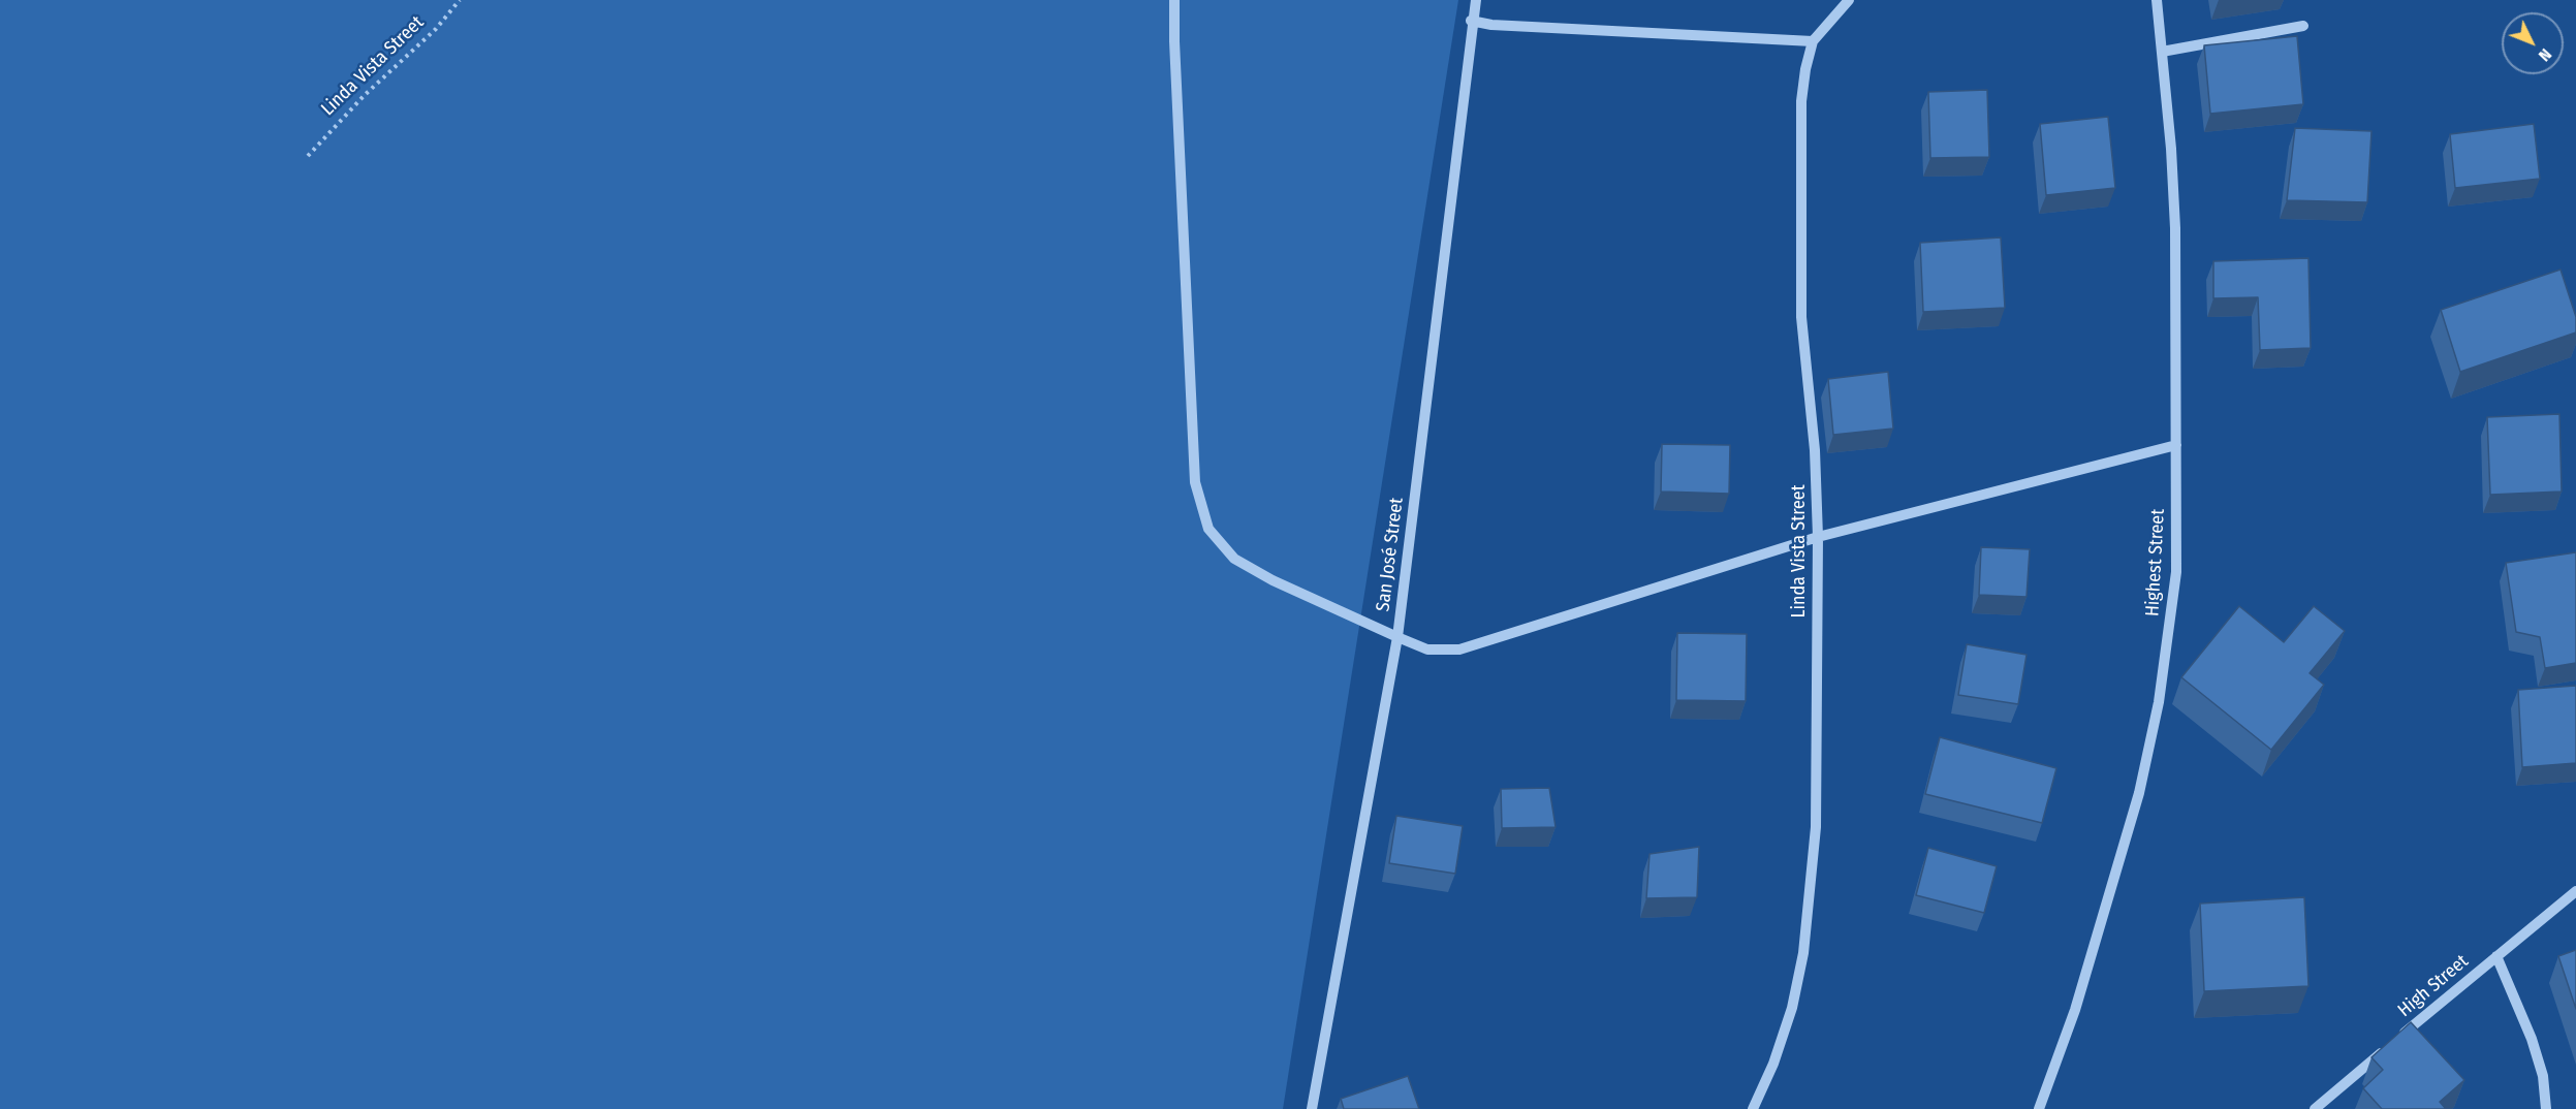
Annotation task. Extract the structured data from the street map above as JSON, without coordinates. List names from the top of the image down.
{
  "streets": {
    "street": [
      "Linda Vista Street",
      "San José Street",
      "Highest Street",
      "High Street"
    ]
  },
  "north": "bottom right"
}
